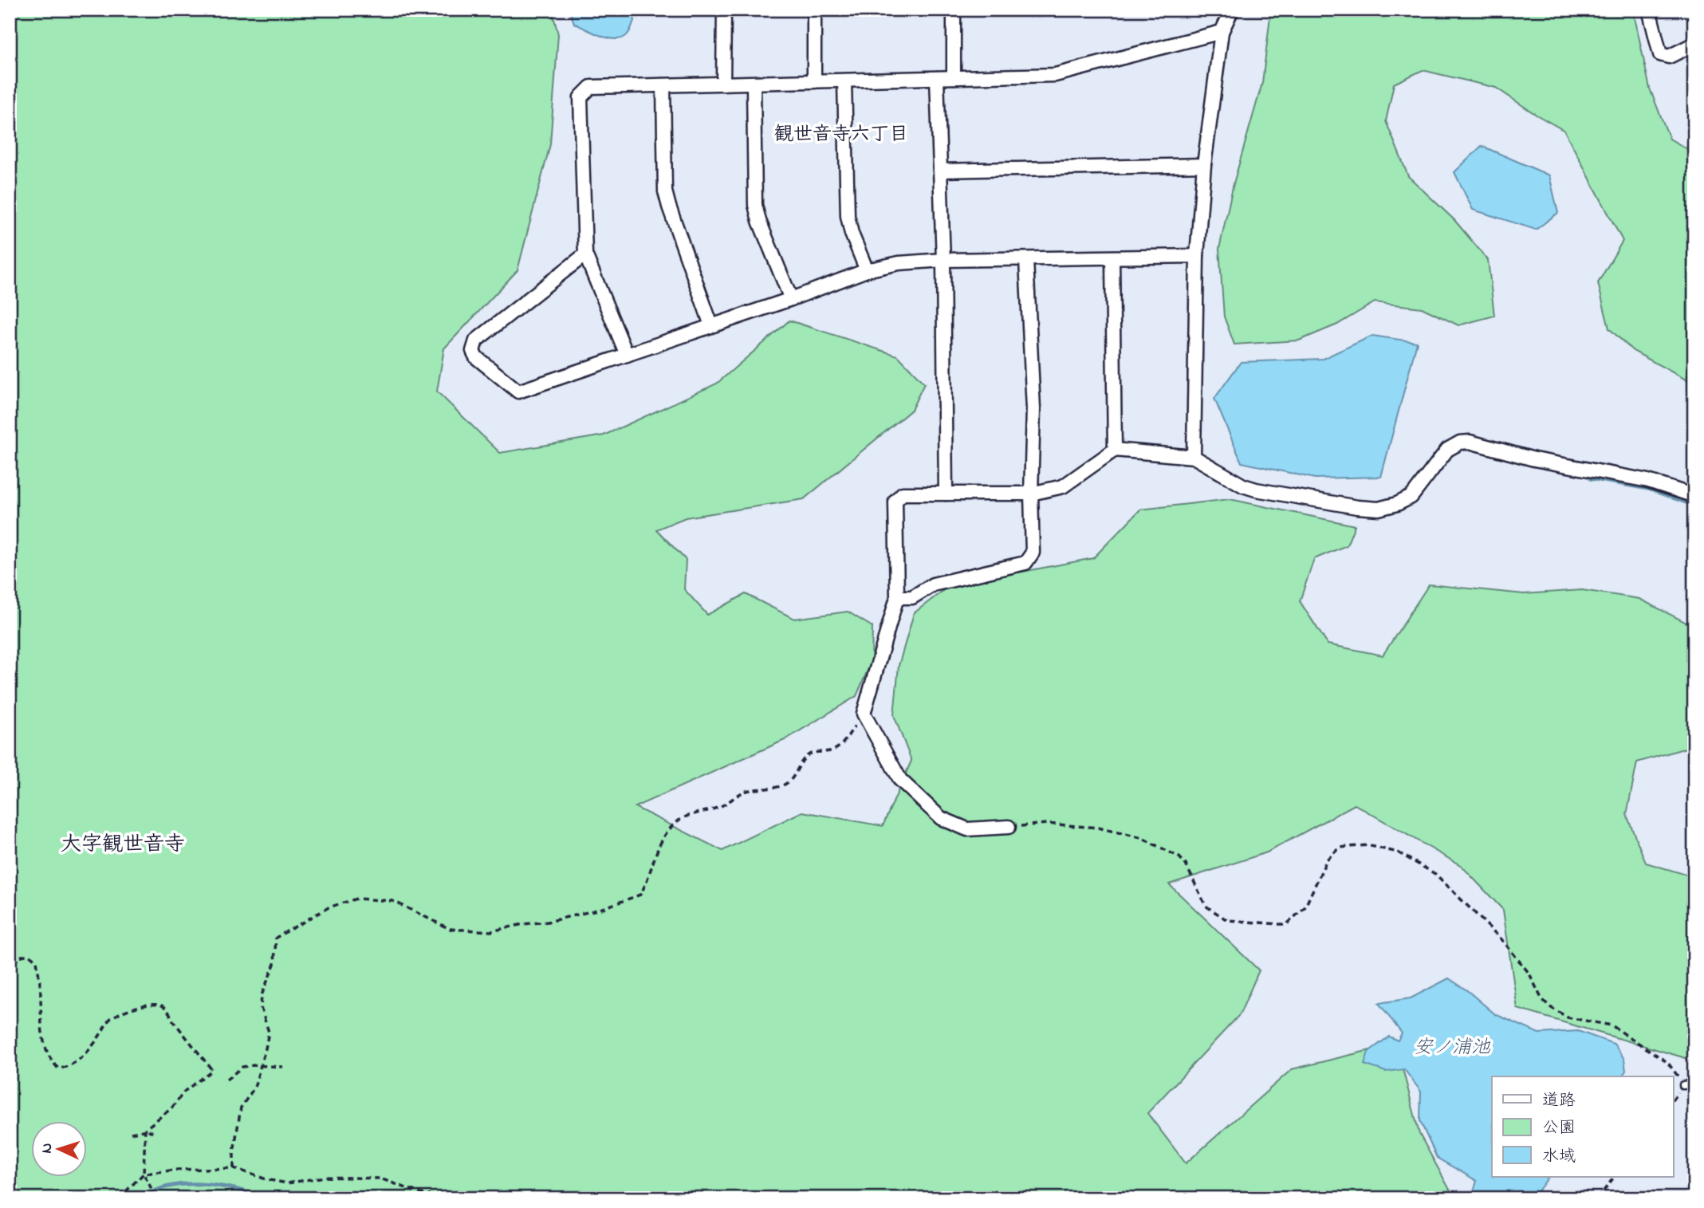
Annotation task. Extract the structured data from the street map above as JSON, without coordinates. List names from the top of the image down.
{
  "districts": ["観世音寺六丁目", "大字観世音寺"],
  "water": ["安ノ浦池"],
  "legend": ["道路", "公園", "水域"],
  "north": "left"
}
